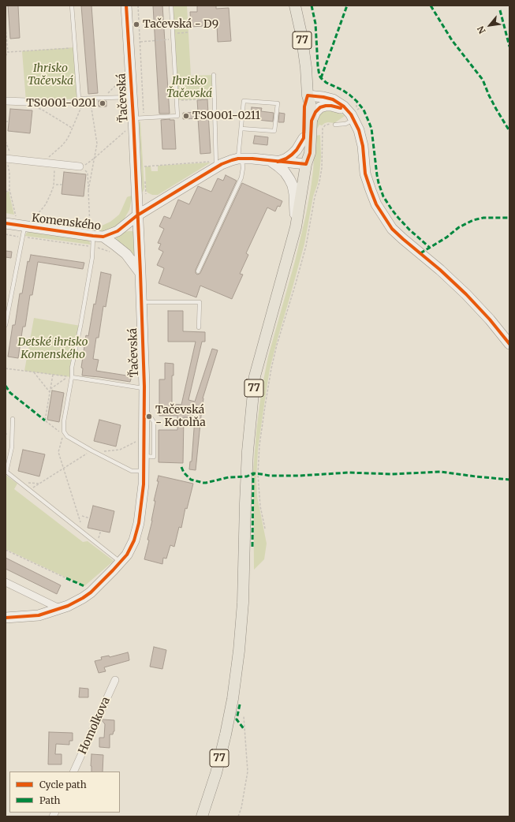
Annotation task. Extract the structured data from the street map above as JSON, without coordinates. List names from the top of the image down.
{
  "streets": {
    "main road": ["77"],
    "street": ["Ťačevská", "Komenského", "Homolkova"]
  },
  "crossings": [
    ["Ťačevská", "Komenského"]
  ],
  "parks": ["Ihrisko Tačevská", "Ihrisko Ťačevská", "Detské ihrisko Komenského"],
  "places": [
    "Tačevská - D9",
    "TS0001-0201",
    "TS0001-0211",
    "Tačevská - Kotolňa"
  ],
  "legend": ["Cycle path", "Path"],
  "north": "bottom left"
}
